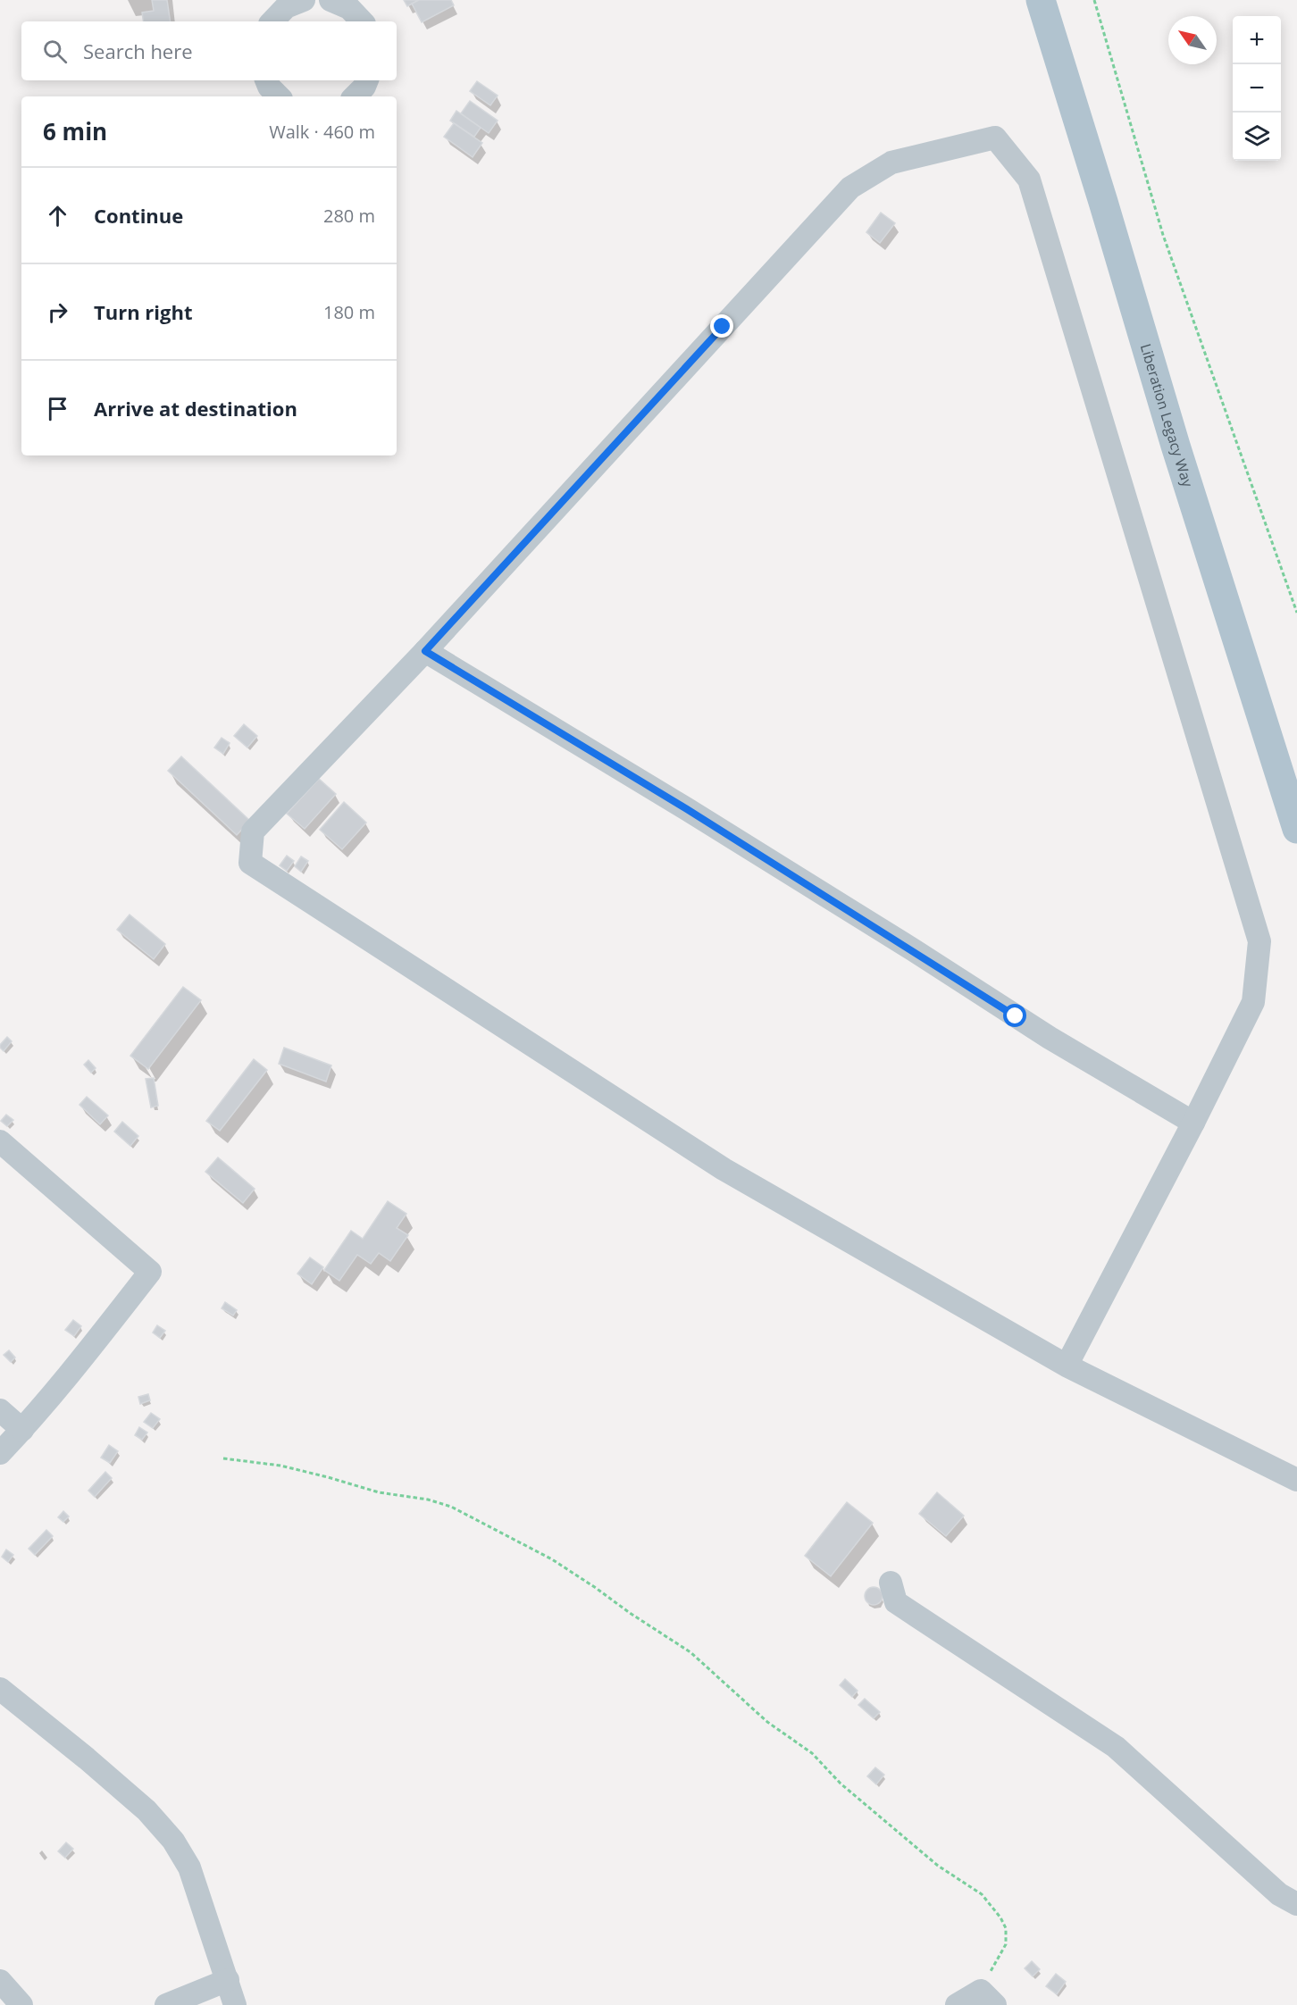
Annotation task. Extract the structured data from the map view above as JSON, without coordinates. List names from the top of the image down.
{
  "streets": {
    "main road": ["Liberation Legacy Way"]
  },
  "north": "top left",
  "page": {
    "map_buttons": ["+", "−"],
    "search": "Search here",
    "heading": ["6 min", "Walk · 460 m"],
    "list": [
      ["Continue", "280 m"],
      ["Turn right", "180 m"],
      "Arrive at destination"
    ]
  }
}
